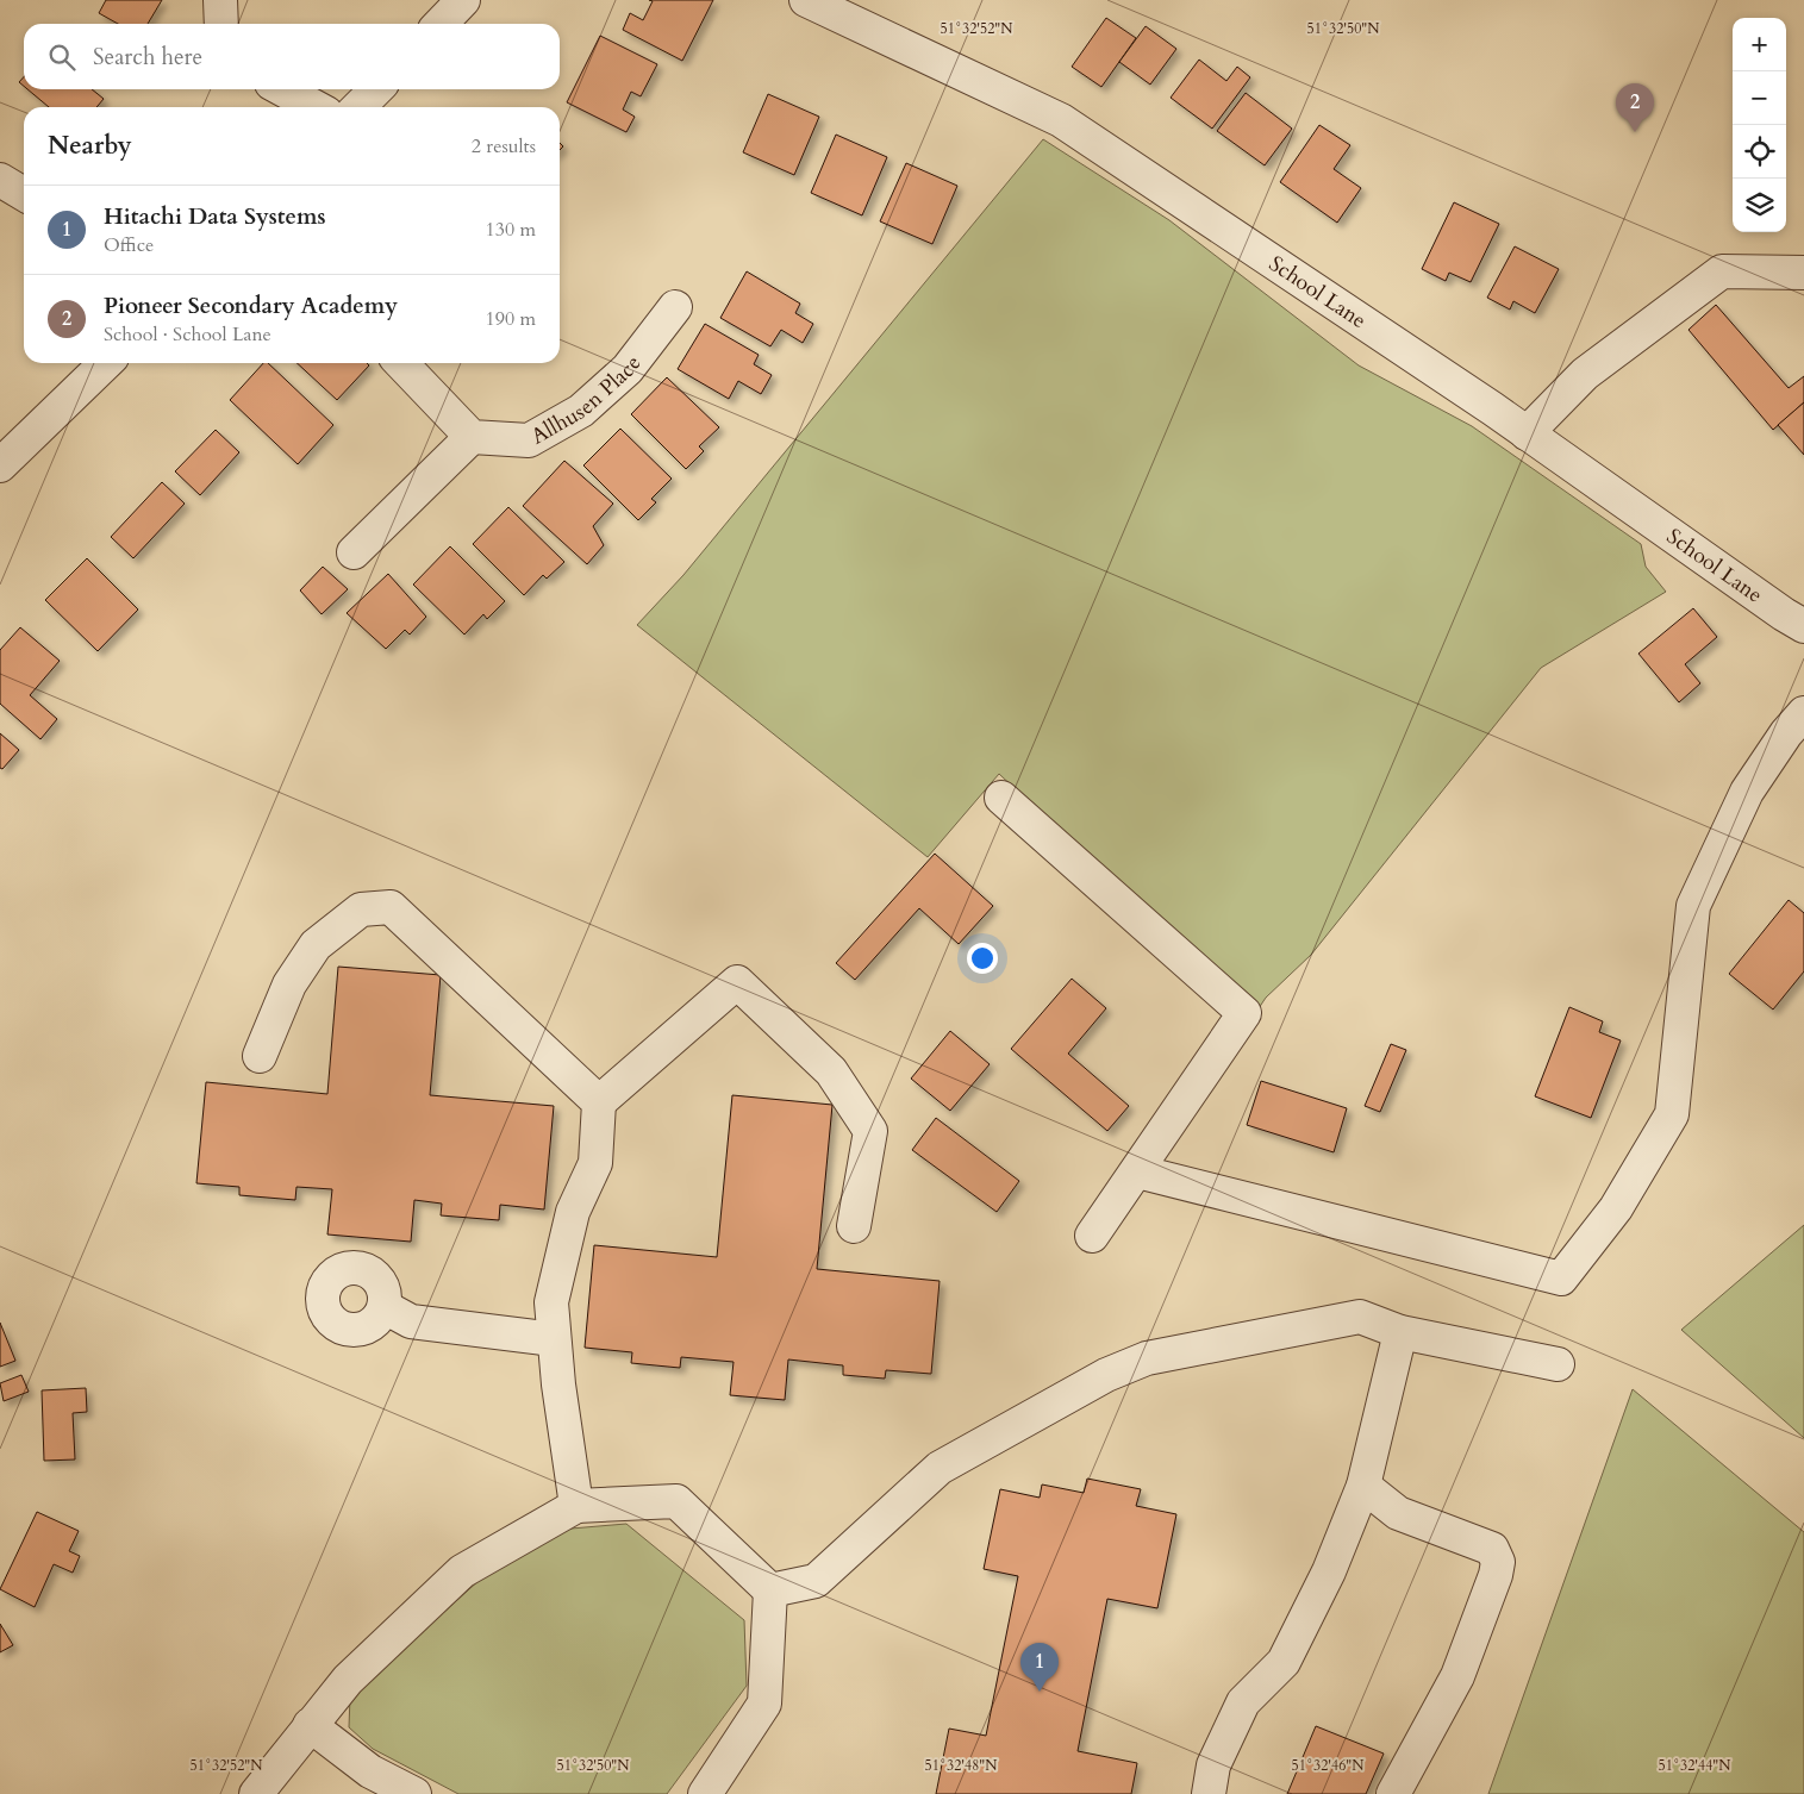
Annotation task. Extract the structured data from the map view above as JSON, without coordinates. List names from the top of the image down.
{
  "streets": {
    "street": ["School Lane", "Allhusen Place"]
  },
  "page": {
    "map_buttons": ["+", "−"],
    "search": "Search here",
    "pins": ["2", "1"],
    "heading": ["Nearby", "2 results"],
    "list": [
      {
        "mark": "1",
        "name": "Hitachi Data Systems",
        "note": "Office",
        "value": "130 m"
      },
      {
        "mark": "2",
        "name": "Pioneer Secondary Academy",
        "note": "School · School Lane",
        "value": "190 m"
      }
    ]
  },
  "coordinates": [
    "51°32'52\"N",
    "51°32'50\"N",
    "51°32'48\"N",
    "51°32'46\"N",
    "51°32'44\"N"
  ]
}
